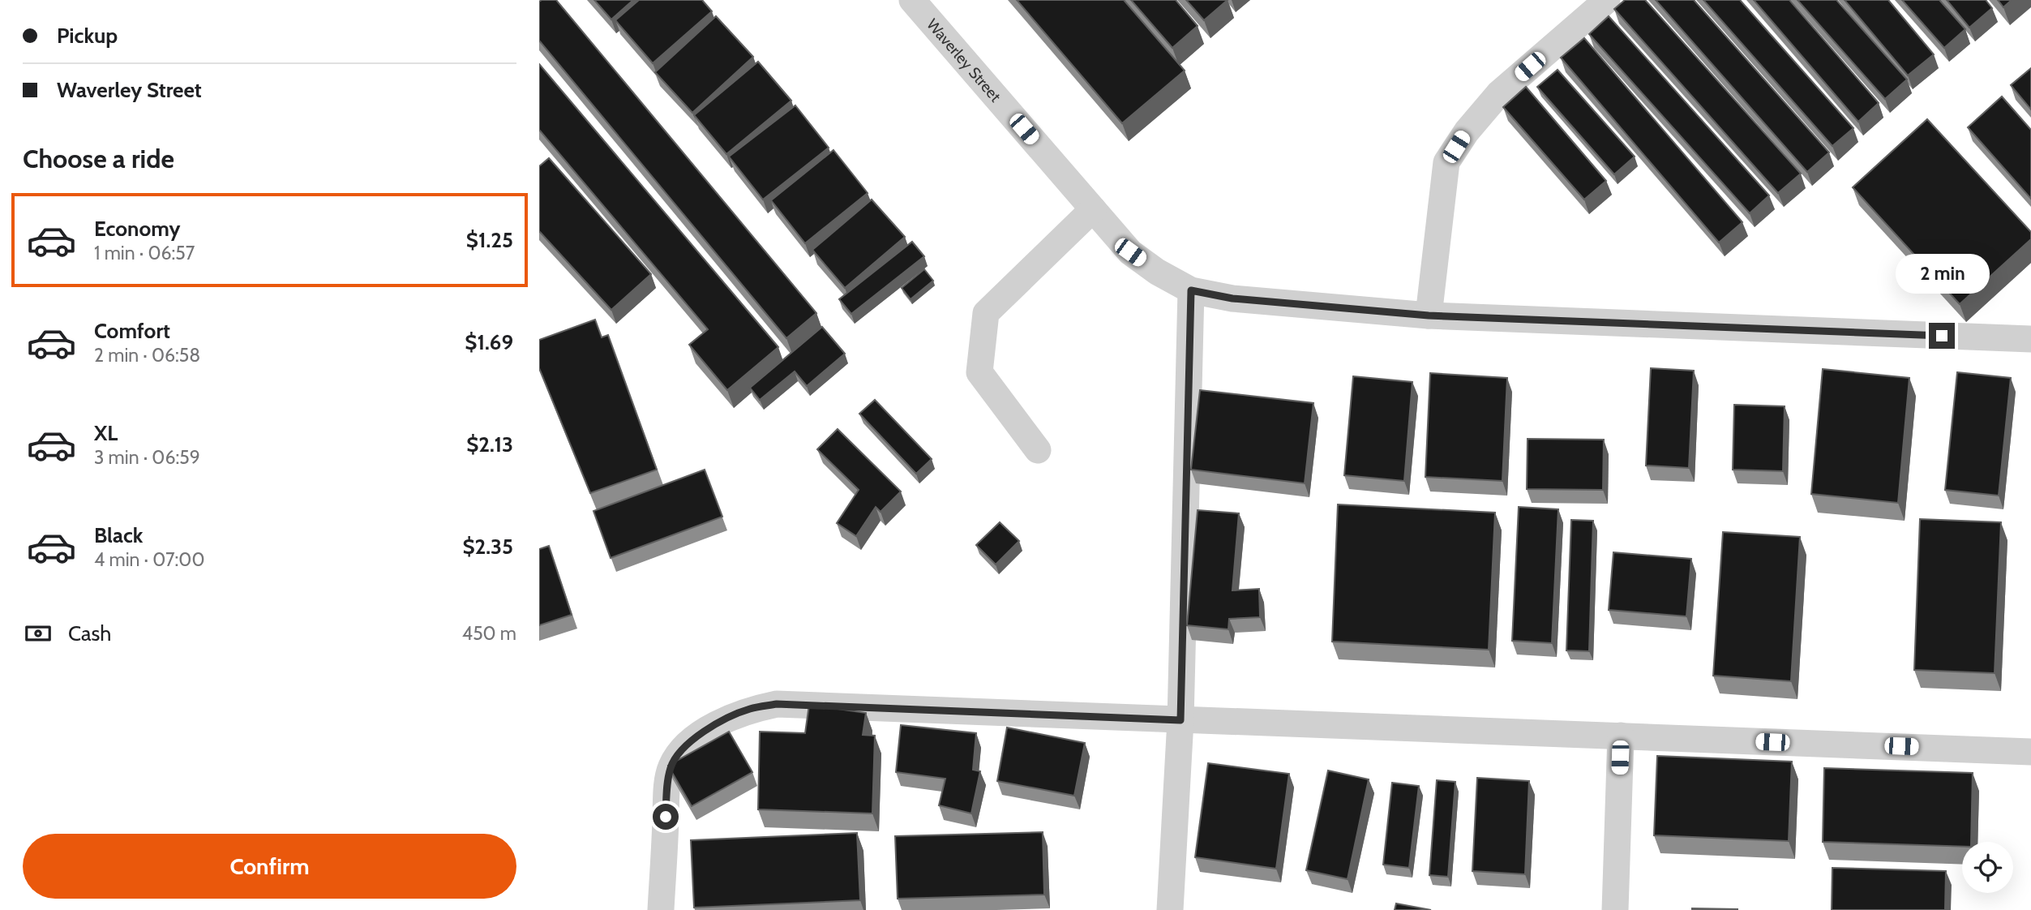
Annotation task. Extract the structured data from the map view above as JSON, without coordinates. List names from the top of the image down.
{
  "streets": {
    "street": ["Waverley Street"]
  },
  "page": {
    "banner": ["Pickup", "Waverley Street"],
    "heading": "Choose a ride",
    "list": [
      {
        "name": "Economy",
        "note": "1 min · 06:57",
        "value": "$1.25"
      },
      {
        "name": "Comfort",
        "note": "2 min · 06:58",
        "value": "$1.69"
      },
      {
        "name": "XL",
        "note": "3 min · 06:59",
        "value": "$2.13"
      },
      {
        "name": "Black",
        "note": "4 min · 07:00",
        "value": "$2.35"
      }
    ],
    "bubble": "2 min",
    "pay": ["Cash", "450 m"],
    "buttons": "Confirm"
  }
}
